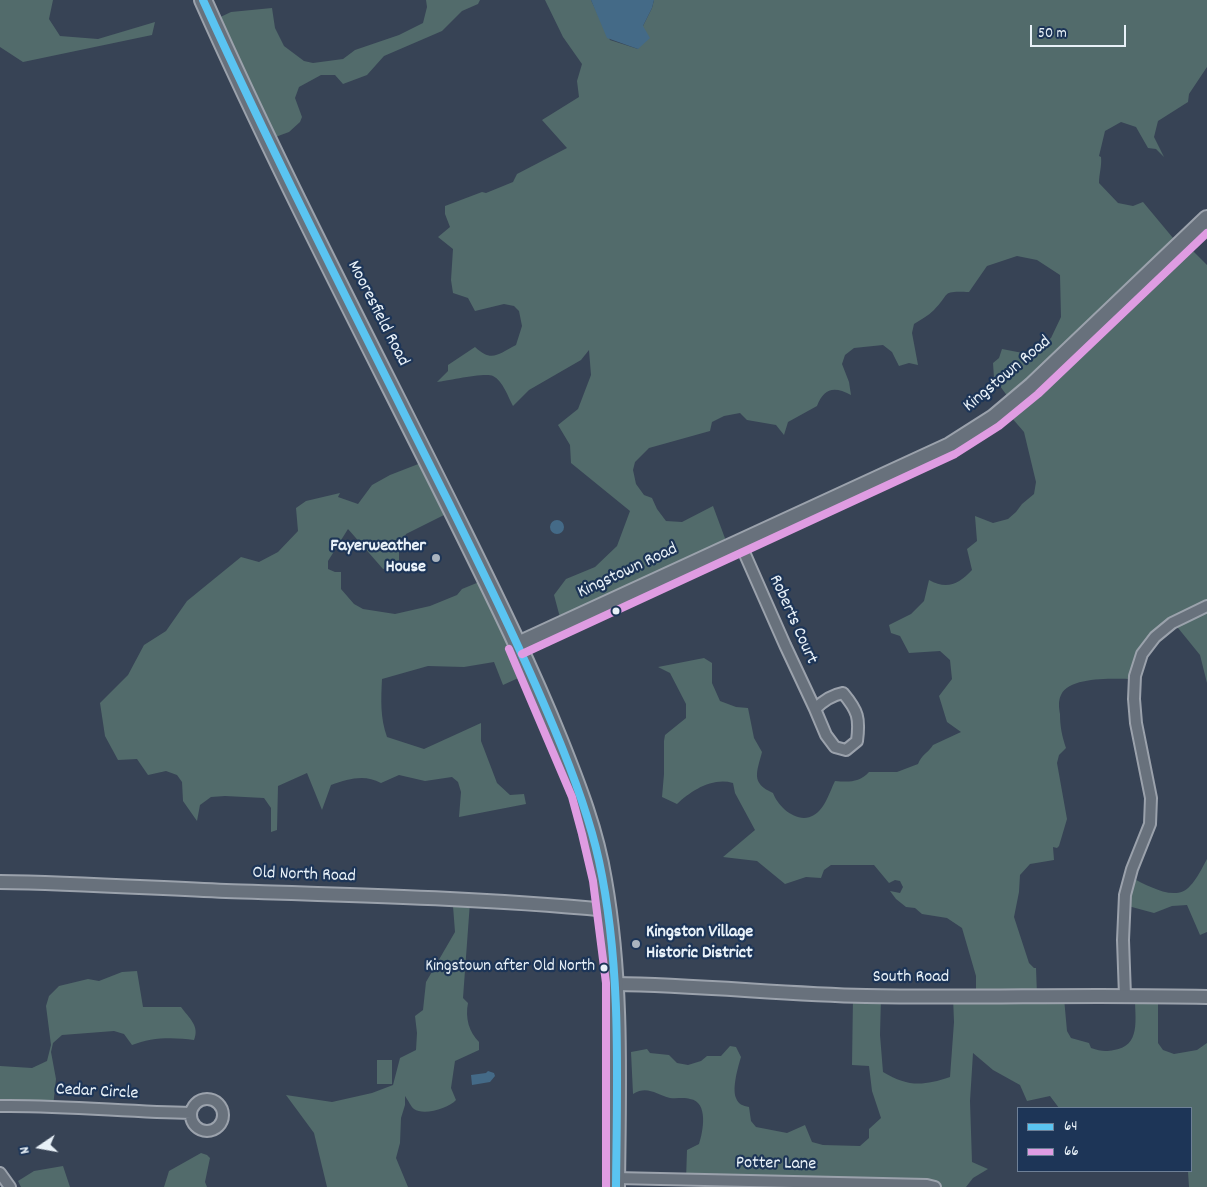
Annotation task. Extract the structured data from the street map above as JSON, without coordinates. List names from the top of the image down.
{
  "streets": {
    "main road": ["Mooresfield Road", "Kingstown Road"],
    "street": [
      "Roberts Court",
      "Old North Road",
      "South Road",
      "Cedar Circle",
      "Potter Lane"
    ]
  },
  "crossings": [
    ["Mooresfield Road", "Kingstown Road"],
    ["Kingstown Road", "Roberts Court"]
  ],
  "places": ["Fayerweather House", "Kingston Village Historic District", "Kingstown after Old North"],
  "lines": ["transit line 64", "transit line 66"],
  "legend": ["64", "66"],
  "scale_bar": "50 m",
  "north": "left"
}
